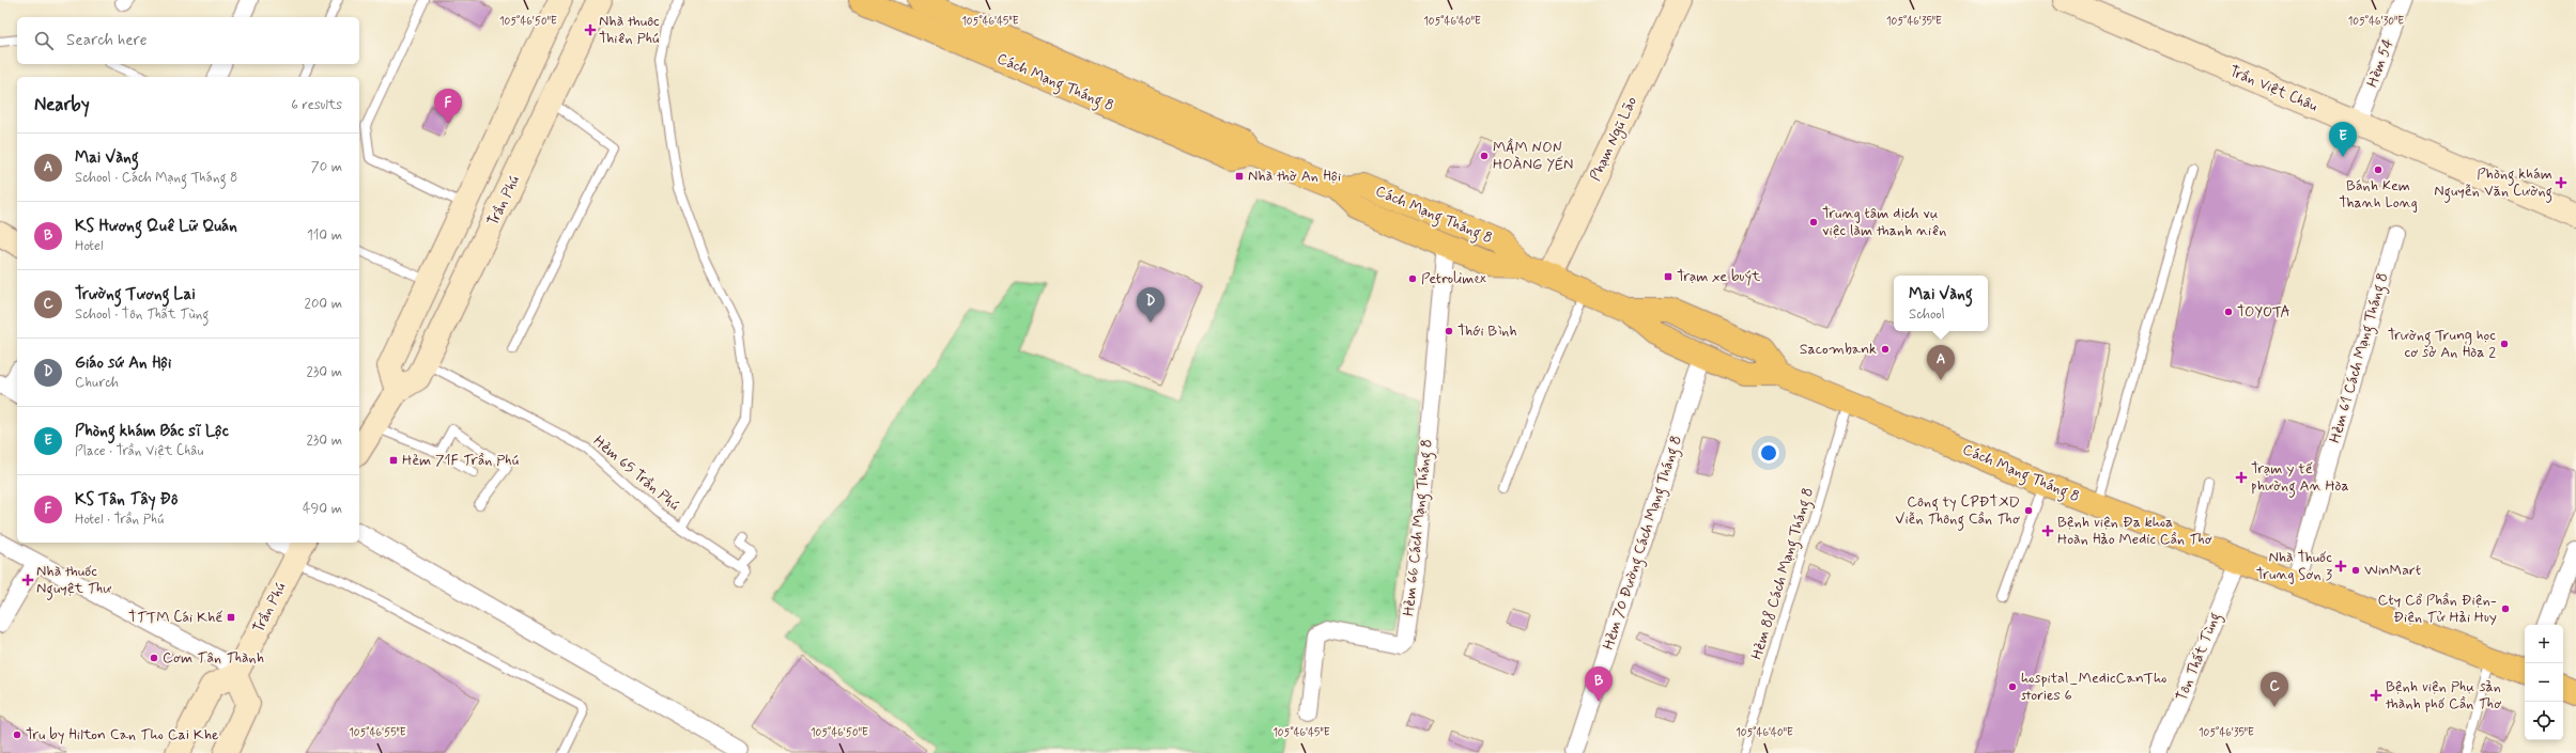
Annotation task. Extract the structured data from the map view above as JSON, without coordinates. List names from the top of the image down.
{
  "streets": {
    "highway": ["Cách Mạng Tháng 8"],
    "street": [
      "Hèm 54",
      "Trần Việt Châu",
      "Phạm Ngũ Lão",
      "Trần Phú",
      "Hẻm 61 Cách Mạng Tháng 8",
      "Hẻm 66 Cách Mạng Tháng 8",
      "Hẻm 70 Đường Cách Mạng Tháng 8",
      "Tôn Thất Tùng"
    ],
    "lane": ["Hẻm 65 Trần Phú", "Hẻm 88 Cách Mạng Tháng 8"]
  },
  "crossings": [
    ["Hèm 54", "Trần Việt Châu"],
    ["Cách Mạng Tháng 8", "Phạm Ngũ Lão"],
    ["Cách Mạng Tháng 8", "Hẻm 61 Cách Mạng Tháng 8"],
    ["Cách Mạng Tháng 8", "Hẻm 66 Cách Mạng Tháng 8"],
    ["Cách Mạng Tháng 8", "Hẻm 70 Đường Cách Mạng Tháng 8"],
    ["Cách Mạng Tháng 8", "Hẻm 88 Cách Mạng Tháng 8"],
    ["Cách Mạng Tháng 8", "Tôn Thất Tùng"],
    ["Trần Phú", "Hẻm 65 Trần Phú"]
  ],
  "places": {
    "health": [
      "Nhà thuôc Thiên Phú",
      "Phòng khám Nguyễn Văn Cường",
      "Trạm y tế phường An Hòa",
      "Bệnh viện Đa khoa Hoàn Hảo Medic Cần Thơ",
      "Nhà Thuốc Trung Sơn 3",
      "Nhà thuốc Nguyệt Thư",
      "Bệnh viện Phụ sản thành phố Cần Thơ"
    ],
    "other": [
      "MẦM NON HOÀNG YẾN",
      "Bánh Kem Thanh Long",
      "Trung tâm dịch vụ việc làm thanh niên",
      "Petrolimex",
      "TOYOTA",
      "Thới Bình",
      "Trường Trung học cơ sở An Hòa 2",
      "Sacombank",
      "Công ty CPĐTXD Viễn Thông Cần Thơ",
      "WinMart",
      "Cty Cổ Phần Điện- Điện Tử Hải Huy",
      "Cơm Tân Thành",
      "hospital_MedicCanTho stories 6",
      "Tru by Hilton Can Tho Cai Khe"
    ],
    "transit": [
      "Nhà thờ An Hội",
      "Trạm xe buýt",
      "Hẻm 71F Trần Phú",
      "TTTM Cái Khế"
    ]
  },
  "page": {
    "search": "Search here",
    "heading": ["Nearby", "6 results"],
    "pins": [
      "F",
      "E",
      "D",
      "A",
      "B",
      "C"
    ],
    "list": [
      {
        "mark": "A",
        "name": "Mai Vàng",
        "note": "School · Cách Mạng Tháng 8",
        "value": "70 m"
      },
      {
        "mark": "B",
        "name": "KS Hương Quê Lữ Quán",
        "note": "Hotel",
        "value": "110 m"
      },
      {
        "mark": "C",
        "name": "Trường Tương Lai",
        "note": "School · Tôn Thất Tùng",
        "value": "200 m"
      },
      {
        "mark": "D",
        "name": "Giáo sứ An Hội",
        "note": "Church",
        "value": "230 m"
      },
      {
        "mark": "E",
        "name": "Phòng khám Bác sĩ Lộc",
        "note": "Place · Trần Việt Châu",
        "value": "230 m"
      },
      {
        "mark": "F",
        "name": "KS Tân Tây Đô",
        "note": "Hotel · Trần Phú",
        "value": "490 m"
      }
    ],
    "popup": ["Mai Vàng", "School"],
    "map_buttons": ["+", "−"]
  },
  "coordinates": [
    "105°46'50\"E",
    "105°46'45\"E",
    "105°46'40\"E",
    "105°46'35\"E",
    "105°46'30\"E",
    "105°46'55\"E"
  ]
}
